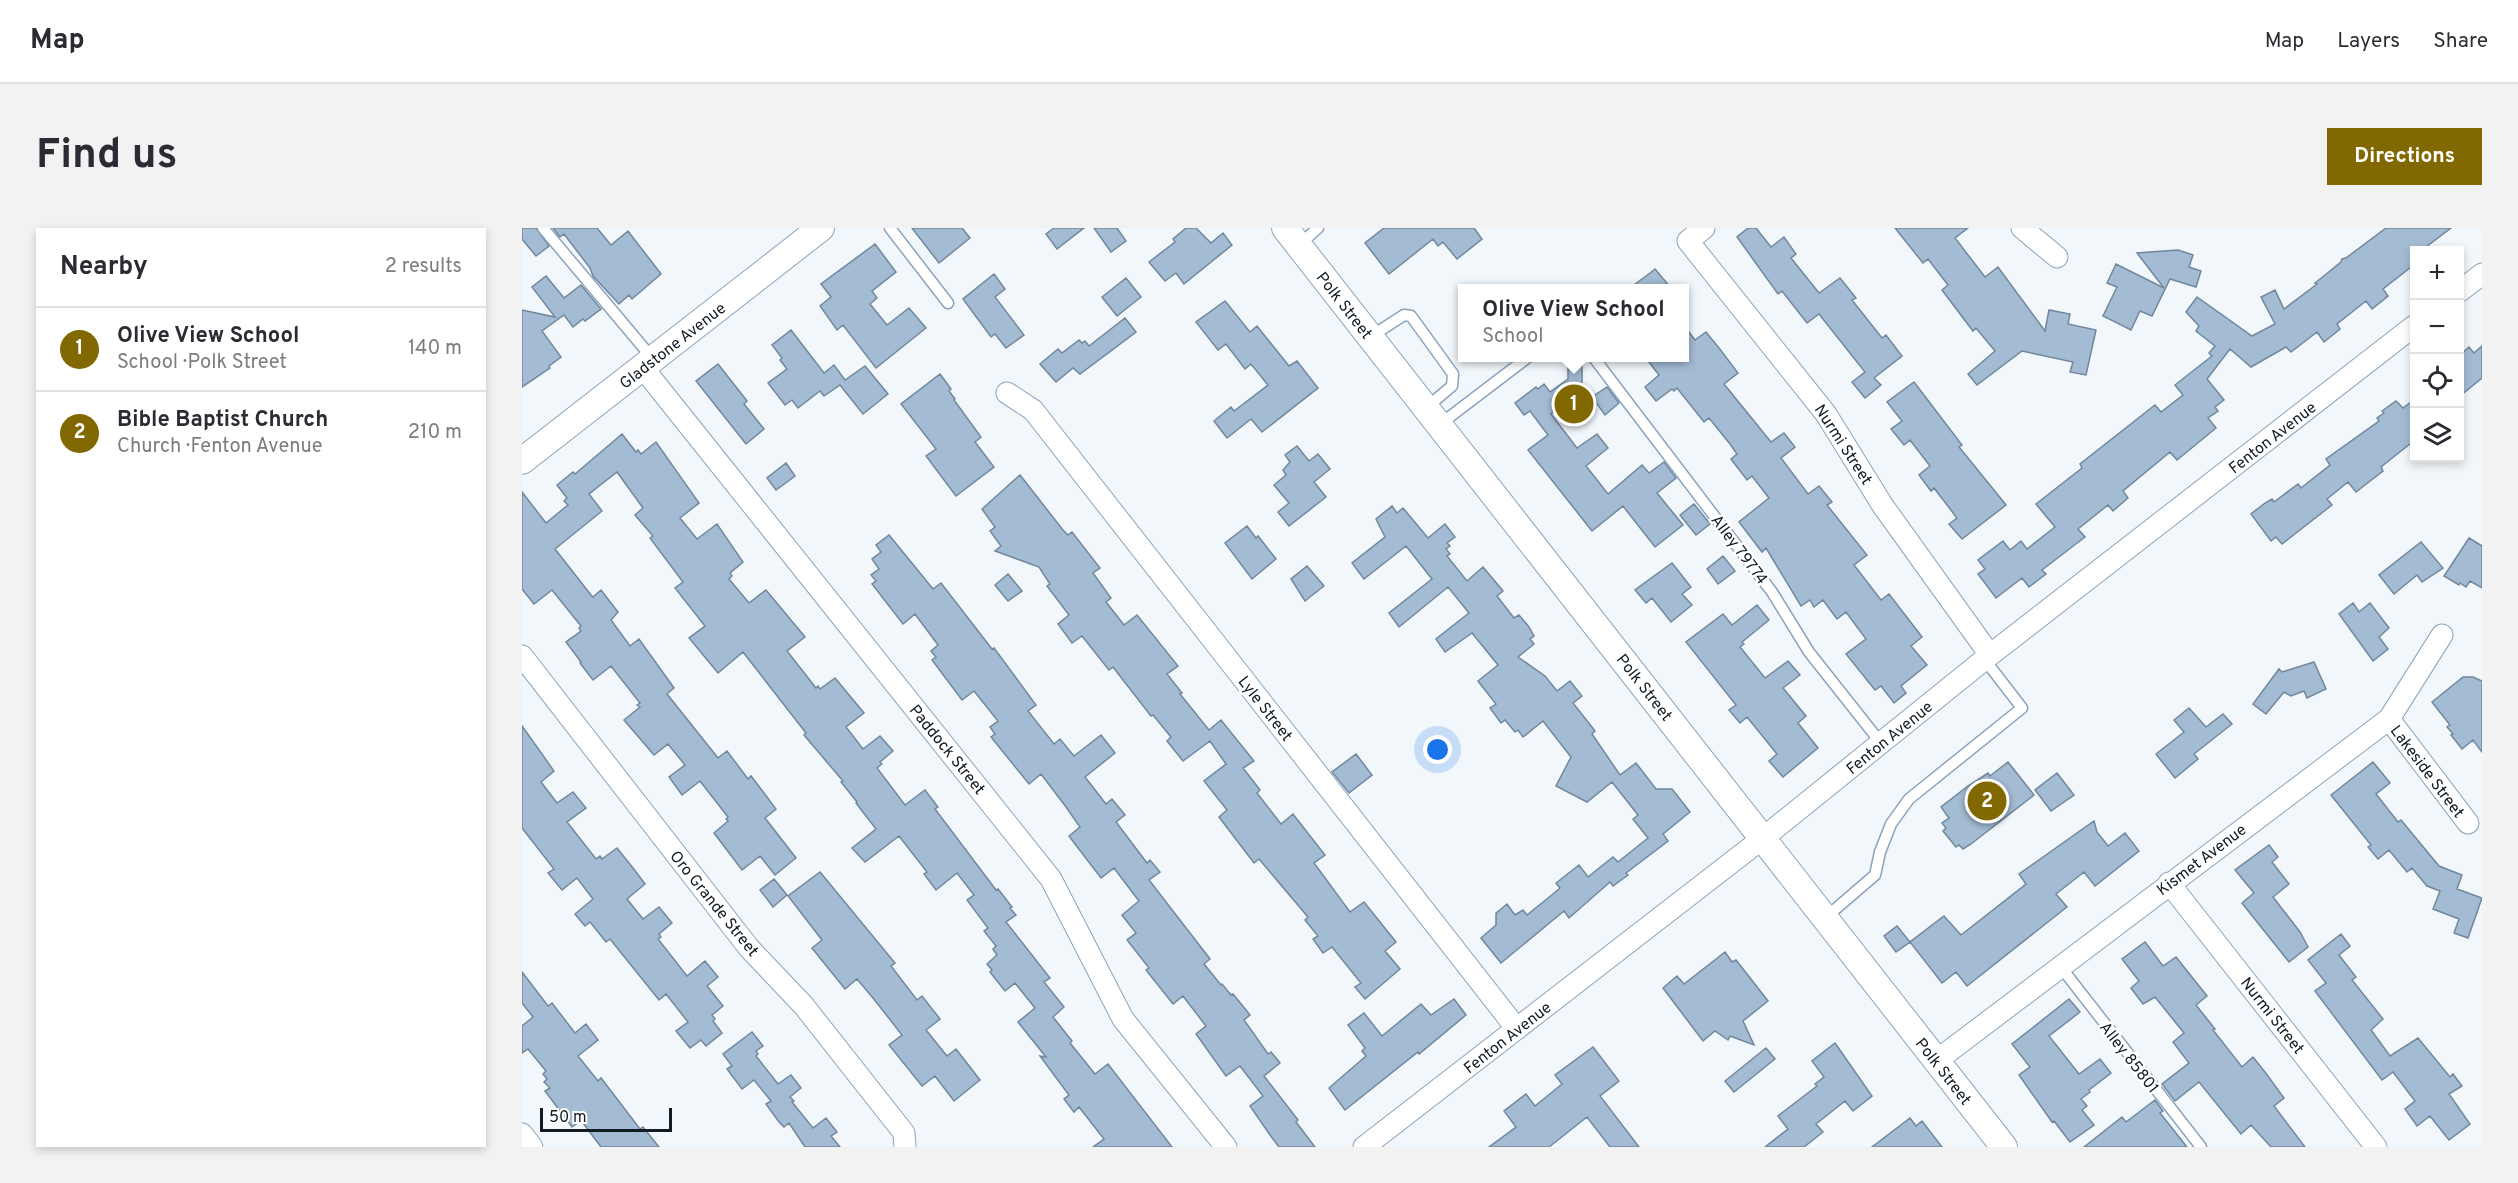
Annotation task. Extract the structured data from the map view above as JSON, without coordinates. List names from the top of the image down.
{
  "streets": {
    "street": [
      "Polk Street",
      "Gladstone Avenue",
      "Fenton Avenue",
      "Nurmi Street",
      "Lyle Street",
      "Paddock Street",
      "Lakeside Street",
      "Kismet Avenue",
      "Oro Grande Street"
    ],
    "lane": ["Alley 79774", "Alley 85801"]
  },
  "crossings": [
    ["Polk Street", "Fenton Avenue"],
    ["Polk Street", "Kismet Avenue"],
    ["Gladstone Avenue", "Paddock Street"],
    ["Fenton Avenue", "Nurmi Street"],
    ["Fenton Avenue", "Alley 79774"],
    ["Fenton Avenue", "Lyle Street"],
    ["Nurmi Street", "Kismet Avenue"],
    ["Lakeside Street", "Kismet Avenue"],
    ["Kismet Avenue", "Alley 85801"]
  ],
  "scale_bar": "50 m",
  "page": {
    "header": "Map",
    "nav": ["Map", "Layers", "Share"],
    "buttons": "Directions",
    "title": "Find us",
    "heading": ["Nearby", "2 results"],
    "map_buttons": ["+", "−"],
    "popup": ["Olive View School", "School"],
    "list": [
      {
        "mark": "1",
        "name": "Olive View School",
        "note": "School · Polk Street",
        "value": "140 m"
      },
      {
        "mark": "2",
        "name": "Bible Baptist Church",
        "note": "Church · Fenton Avenue",
        "value": "210 m"
      }
    ],
    "pins": ["1", "2"],
    "scale": "50 m"
  }
}
